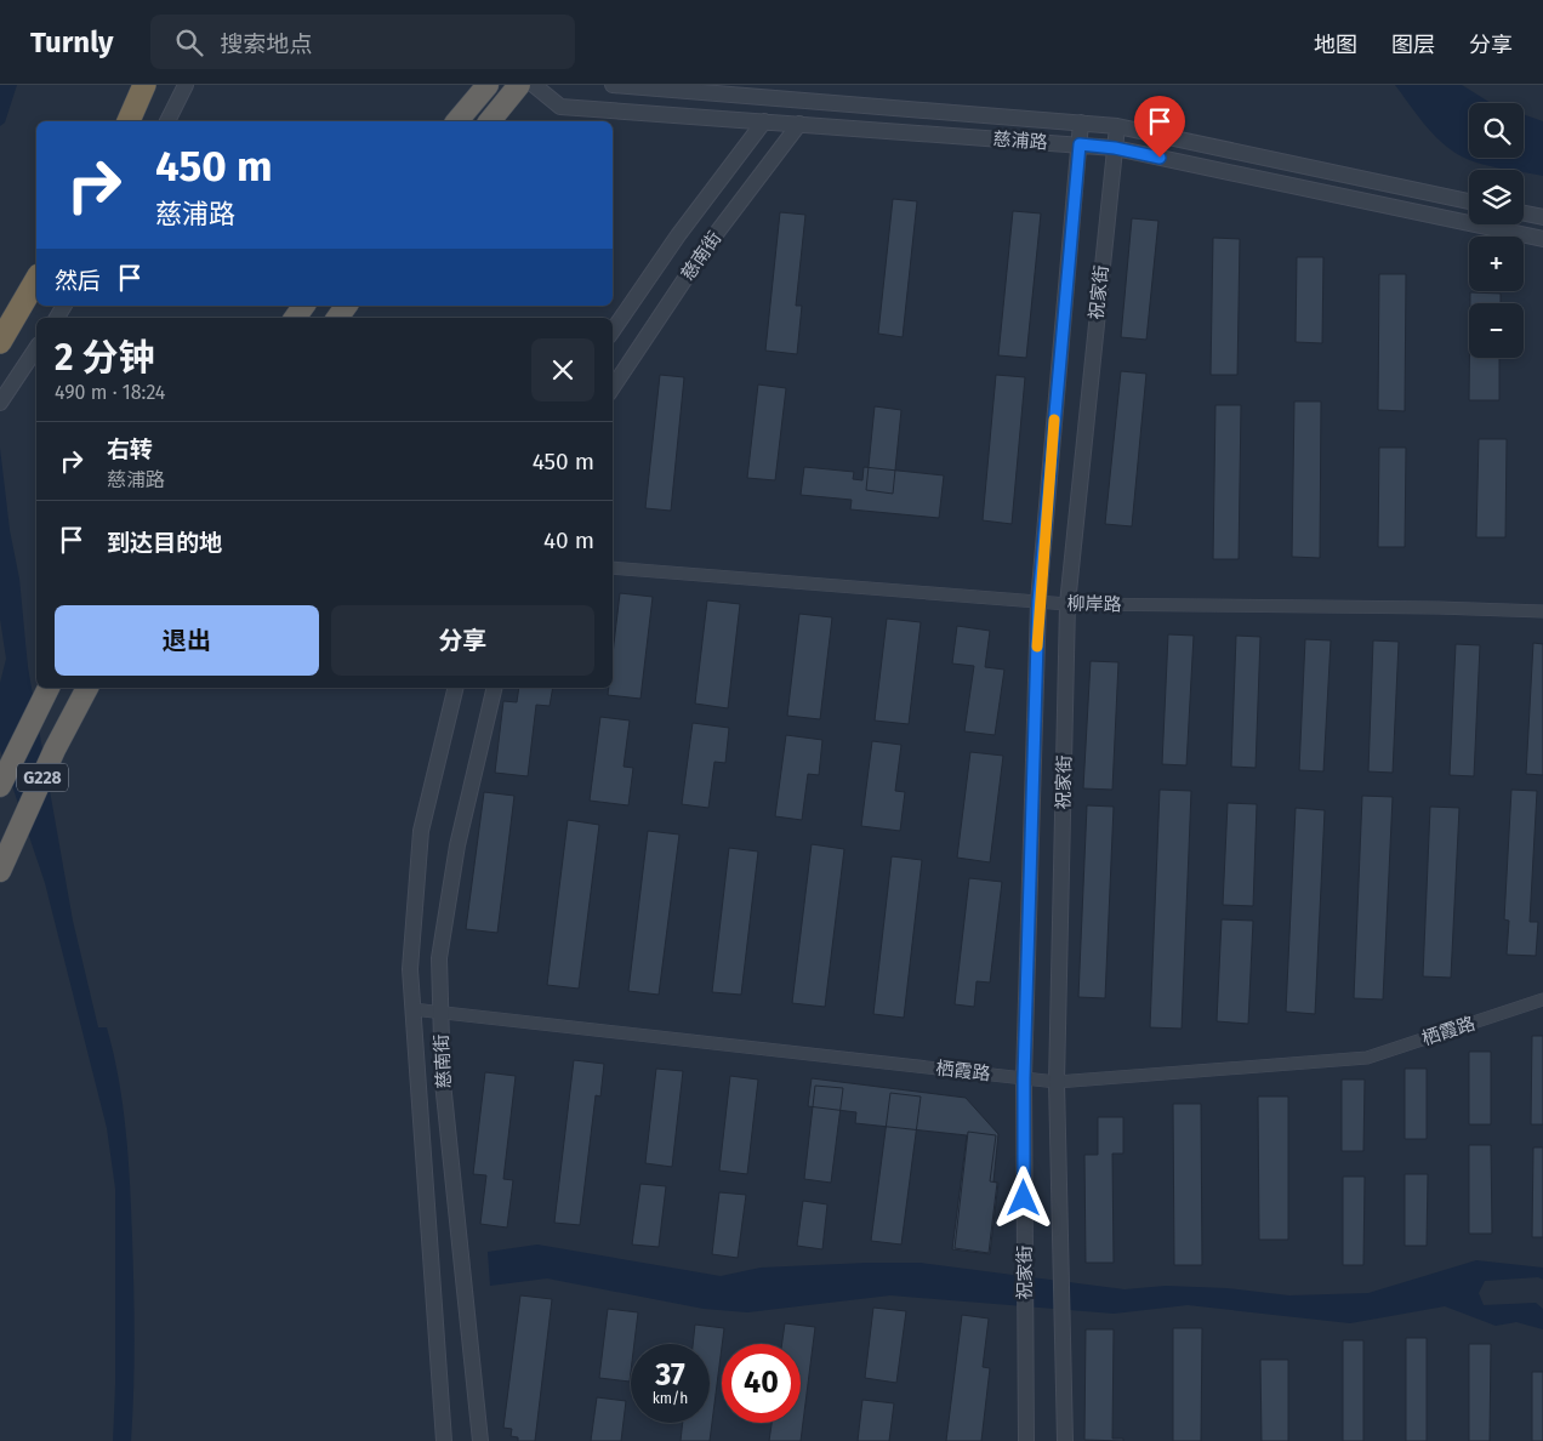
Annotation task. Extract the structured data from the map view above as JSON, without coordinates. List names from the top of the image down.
{
  "streets": {
    "highway": ["G228"],
    "street": [
      "慈浦路",
      "慈南街",
      "祝家街",
      "柳岸路",
      "栖霞路"
    ]
  },
  "crossings": [
    ["慈浦路", "慈南街"],
    ["慈浦路", "祝家街"],
    ["慈南街", "栖霞路"],
    ["祝家街", "柳岸路"],
    ["祝家街", "栖霞路"]
  ],
  "page": {
    "header": "Turnly",
    "search": "搜索地点",
    "nav": ["地图", "图层", "分享"],
    "map_buttons": ["+", "−"],
    "turn": ["450 m", "慈浦路"],
    "then": "然后",
    "heading": ["2 分钟", "490 m · 18:24"],
    "list": [
      {
        "name": "右转",
        "note": "慈浦路",
        "value": "450 m"
      },
      {
        "name": "到达目的地",
        "value": "40 m"
      }
    ],
    "buttons": ["退出", "分享"],
    "speed": "37 km/h",
    "limit": "40"
  }
}
